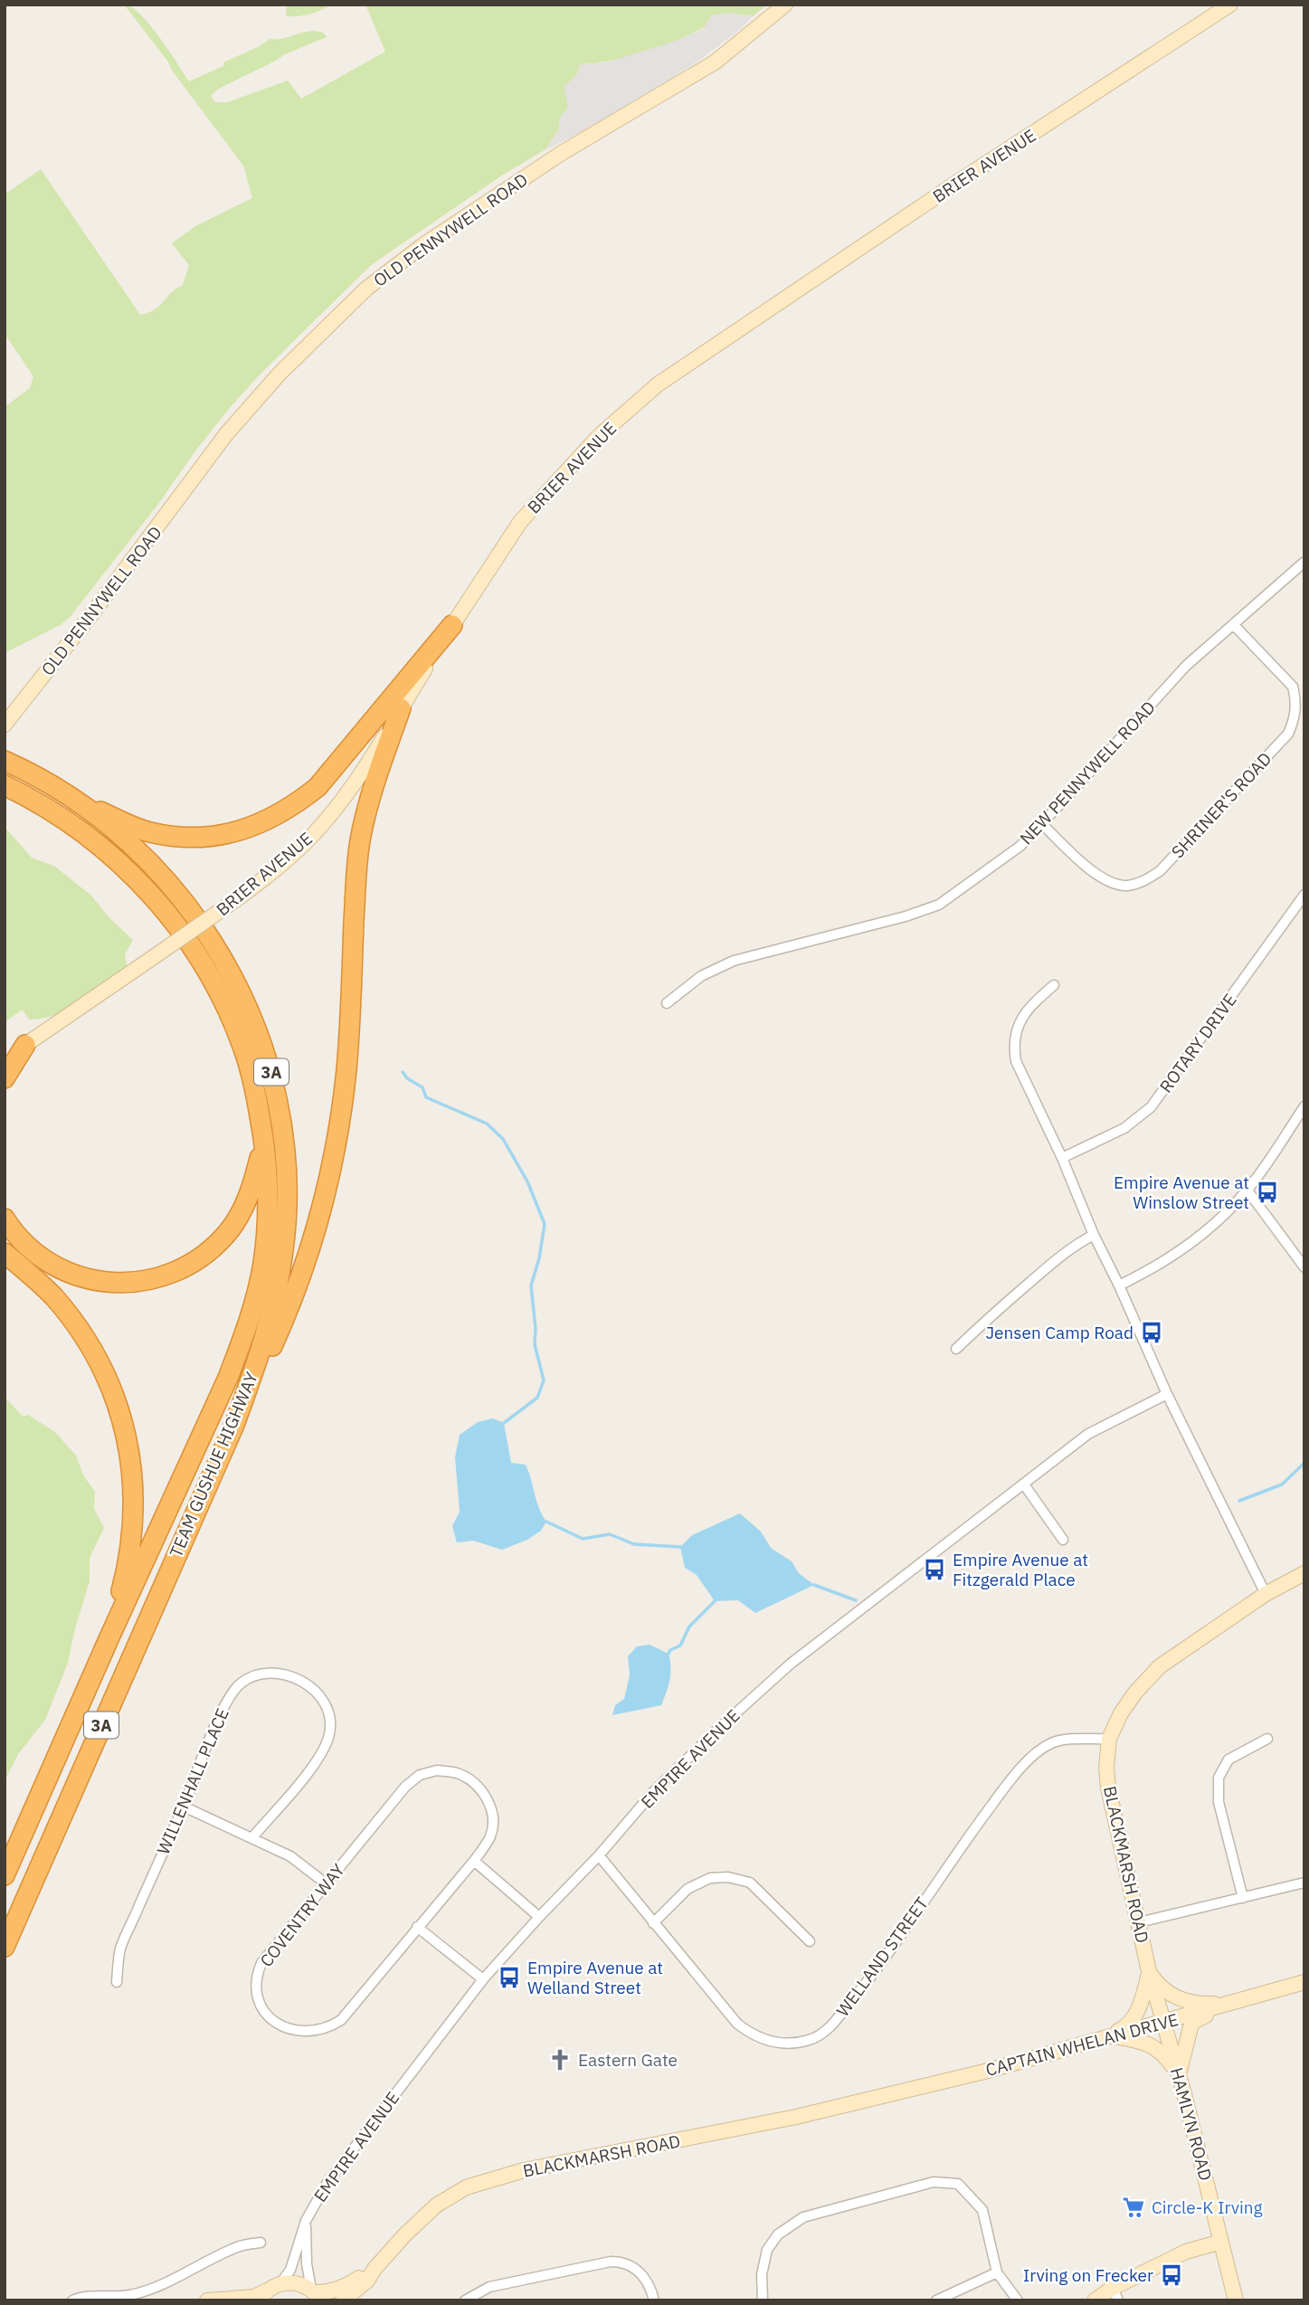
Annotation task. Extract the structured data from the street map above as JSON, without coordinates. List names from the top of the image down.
{
  "streets": {
    "highway": ["3A", "TEAM GUSHUE HIGHWAY"],
    "main road": [
      "BRIER AVENUE",
      "OLD PENNYWELL ROAD",
      "BLACKMARSH ROAD",
      "CAPTAIN WHELAN DRIVE",
      "HAMLYN ROAD"
    ],
    "street": [
      "NEW PENNYWELL ROAD",
      "SHRINER'S ROAD",
      "ROTARY DRIVE",
      "EMPIRE AVENUE",
      "WILLENHALL PLACE",
      "COVENTRY WAY",
      "WELLAND STREET"
    ]
  },
  "crossings": [
    ["NEW PENNYWELL ROAD", "SHRINER'S ROAD"],
    ["EMPIRE AVENUE", "BLACKMARSH ROAD"],
    ["EMPIRE AVENUE", "WELLAND STREET"],
    ["BLACKMARSH ROAD", "WELLAND STREET"],
    ["BLACKMARSH ROAD", "CAPTAIN WHELAN DRIVE"],
    ["BLACKMARSH ROAD", "HAMLYN ROAD"],
    ["CAPTAIN WHELAN DRIVE", "HAMLYN ROAD"]
  ],
  "places": {
    "bus stop": [
      "Empire Avenue at Winslow Street",
      "Jensen Camp Road",
      "Empire Avenue at Fitzgerald Place",
      "Empire Avenue at Welland Street",
      "Irving on Frecker"
    ],
    "church": ["Eastern Gate"],
    "supermarket": ["Circle-K Irving"]
  }
}
